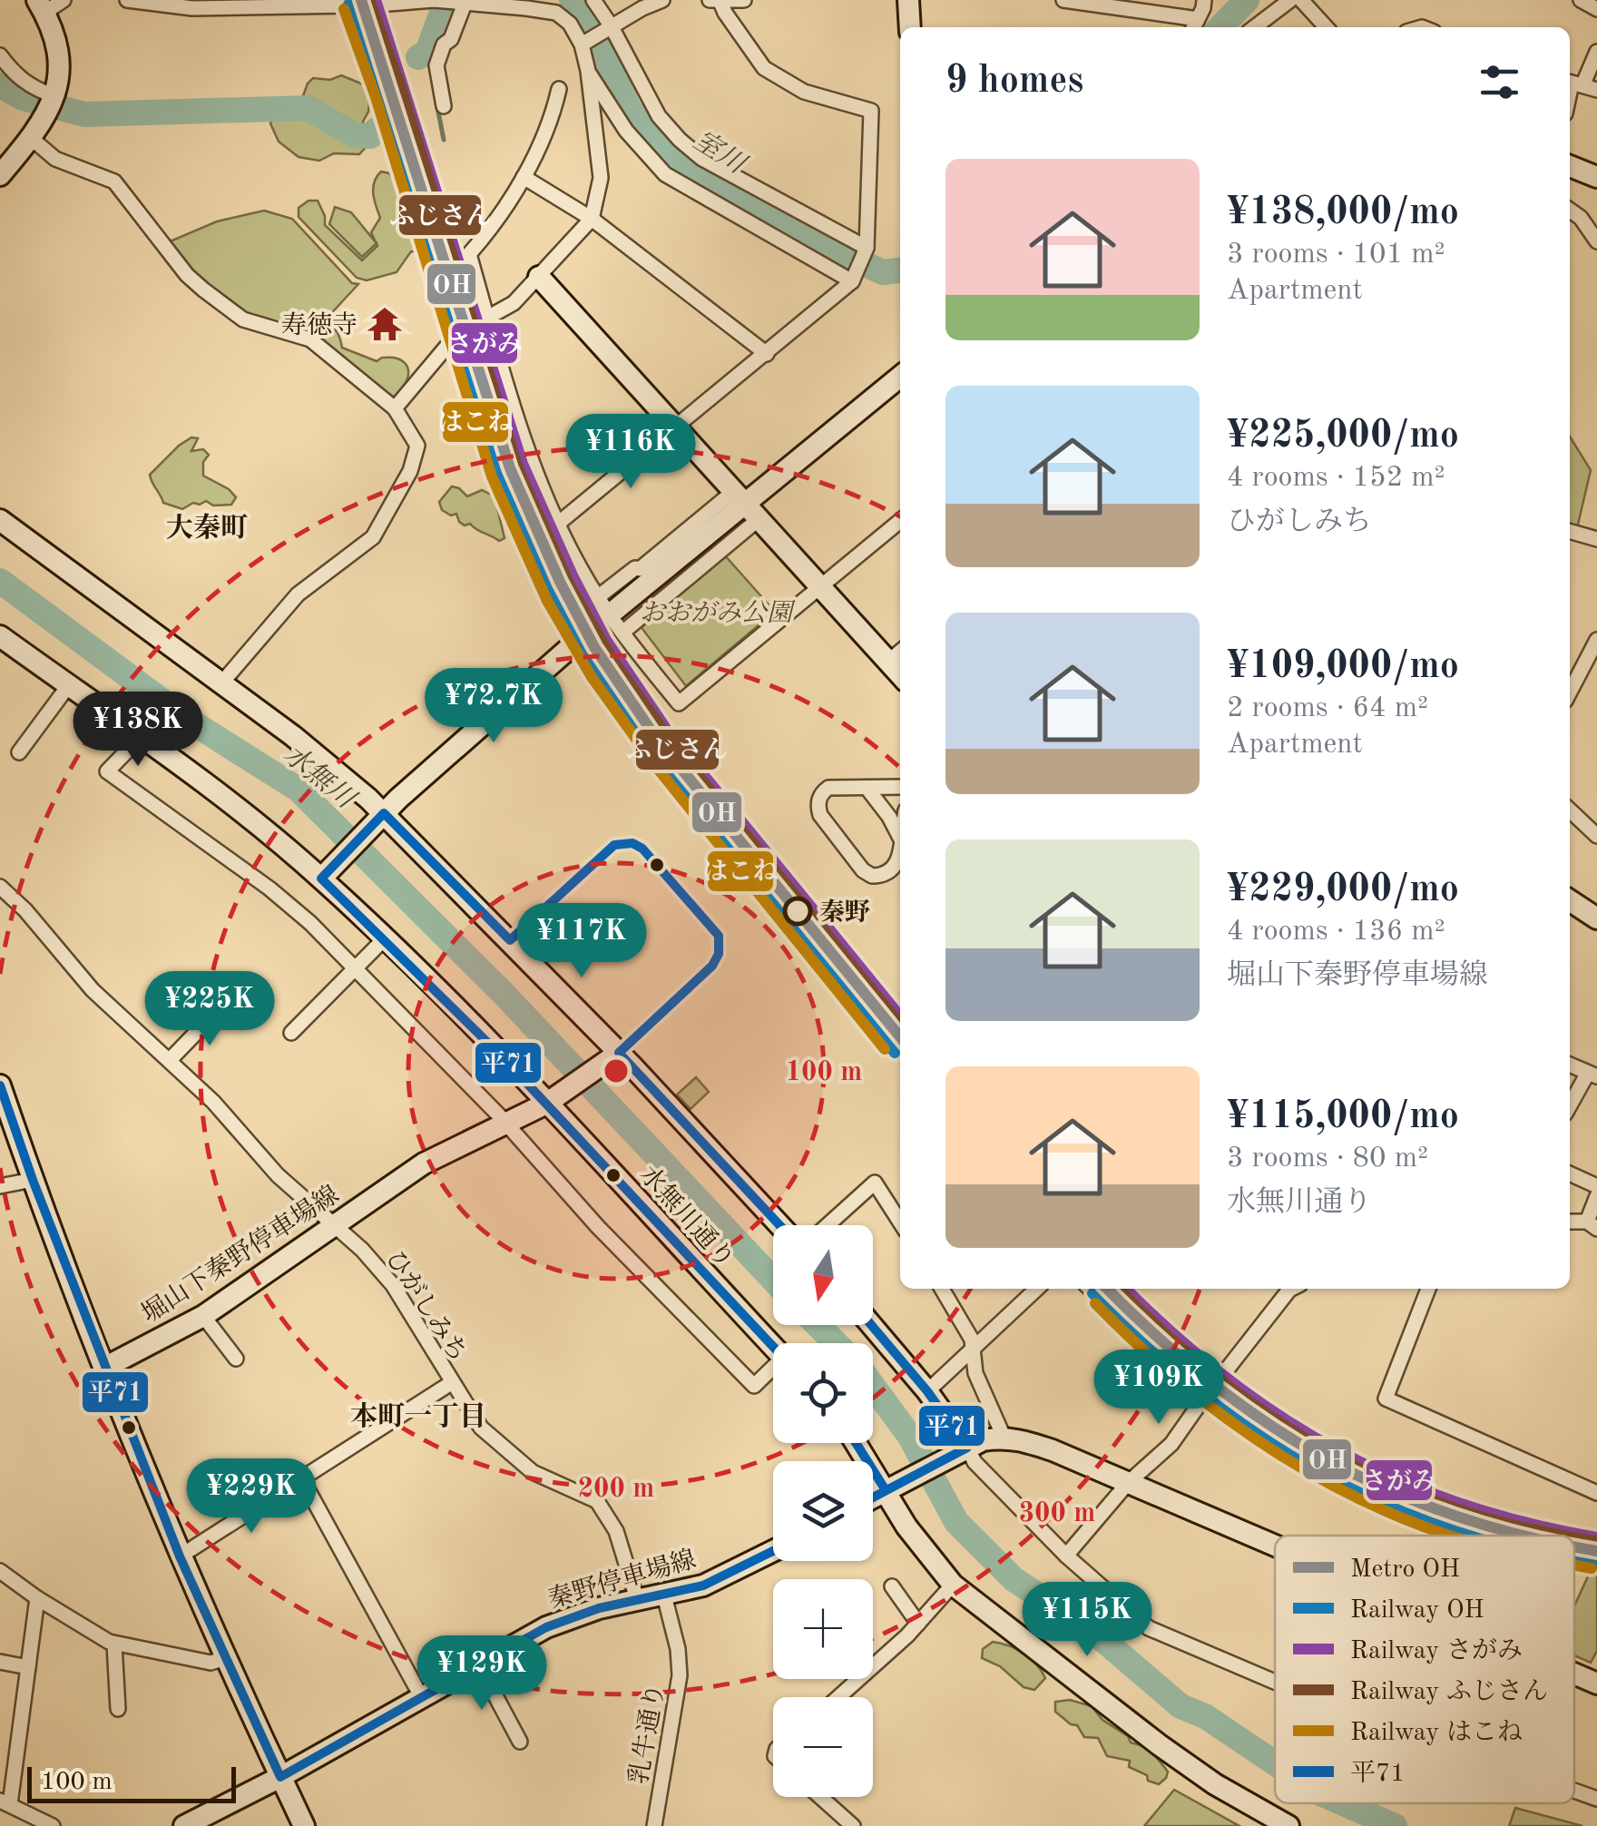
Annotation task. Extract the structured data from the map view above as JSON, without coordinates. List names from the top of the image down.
{
  "streets": {
    "street": [
      "水無川通り",
      "堀山下秦野停車場線",
      "ひがしみち",
      "秦野停車場線",
      "乳牛通り"
    ]
  },
  "crossings": [
    ["水無川通り", "堀山下秦野停車場線"],
    ["堀山下秦野停車場線", "ひがしみち"],
    ["ひがしみち", "秦野停車場線"],
    ["秦野停車場線", "乳牛通り"]
  ],
  "districts": ["大秦町", "本町一丁目"],
  "water": ["室川", "水無川"],
  "parks": ["おおがみ公園"],
  "places": {
    "temple": ["寿徳寺"],
    "other": ["秦野"]
  },
  "lines": [
    "metro line OH",
    "rail line さがみ",
    "rail line ふじさん",
    "rail line OH",
    "rail line はこね",
    "transit line 平71"
  ],
  "legend": [
    "Metro OH",
    "Railway OH",
    "Railway さがみ",
    "Railway ふじさん",
    "Railway はこね",
    "平71"
  ],
  "scale_bar": "100 m",
  "north": "bottom",
  "page": {
    "heading": "9 homes",
    "list": [
      {
        "name": "¥138,000/mo",
        "note": "3 rooms · 101 m² · Apartment"
      },
      {
        "name": "¥225,000/mo",
        "note": "4 rooms · 152 m² · ひがしみち"
      },
      {
        "name": "¥109,000/mo",
        "note": "2 rooms · 64 m² · Apartment"
      },
      {
        "name": "¥229,000/mo",
        "note": "4 rooms · 136 m² · 堀山下秦野停車場線"
      },
      {
        "name": "¥115,000/mo",
        "note": "3 rooms · 80 m² · 水無川通り"
      }
    ],
    "price": [
      "¥116K",
      "¥72.7K",
      "¥138K",
      "¥117K",
      "¥225K",
      "¥109K",
      "¥229K",
      "¥115K",
      "¥129K"
    ],
    "map_buttons": ["+", "−"],
    "scale": "100 m"
  },
  "rings": ["100 m", "200 m", "300 m"]
}
